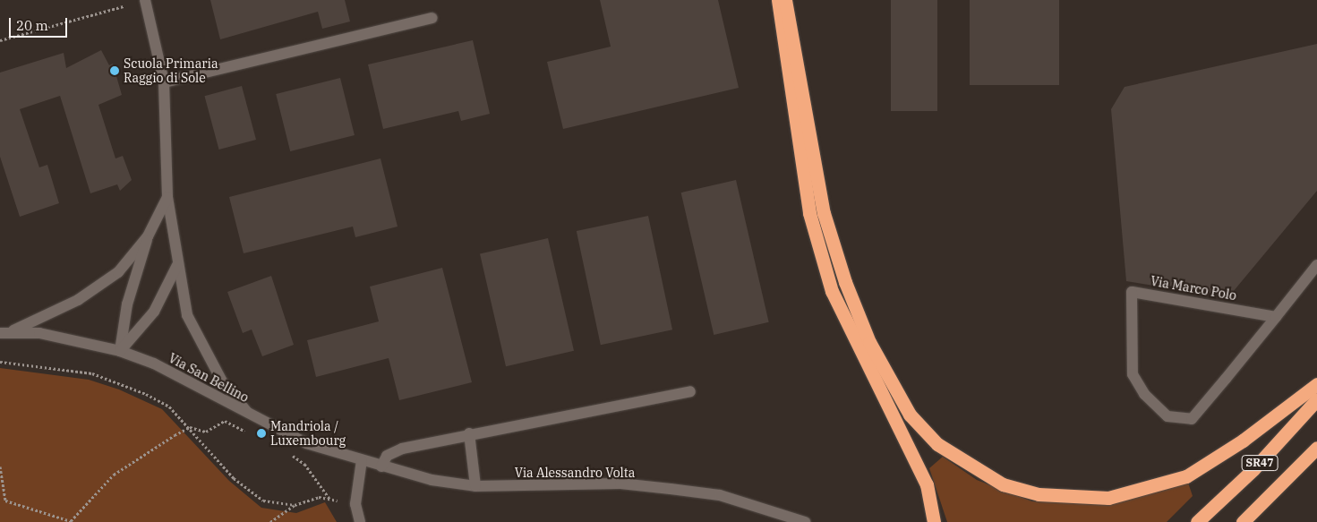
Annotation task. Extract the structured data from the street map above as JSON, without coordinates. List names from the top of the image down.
{
  "streets": {
    "highway": ["SR47"],
    "street": ["Via Marco Polo", "Via San Bellino", "Via Alessandro Volta"]
  },
  "crossings": [
    ["Via San Bellino", "Via Alessandro Volta"]
  ],
  "places": ["Scuola Primaria Raggio di Sole", "Mandriola / Luxembourg"],
  "scale_bar": "20 m"
}
